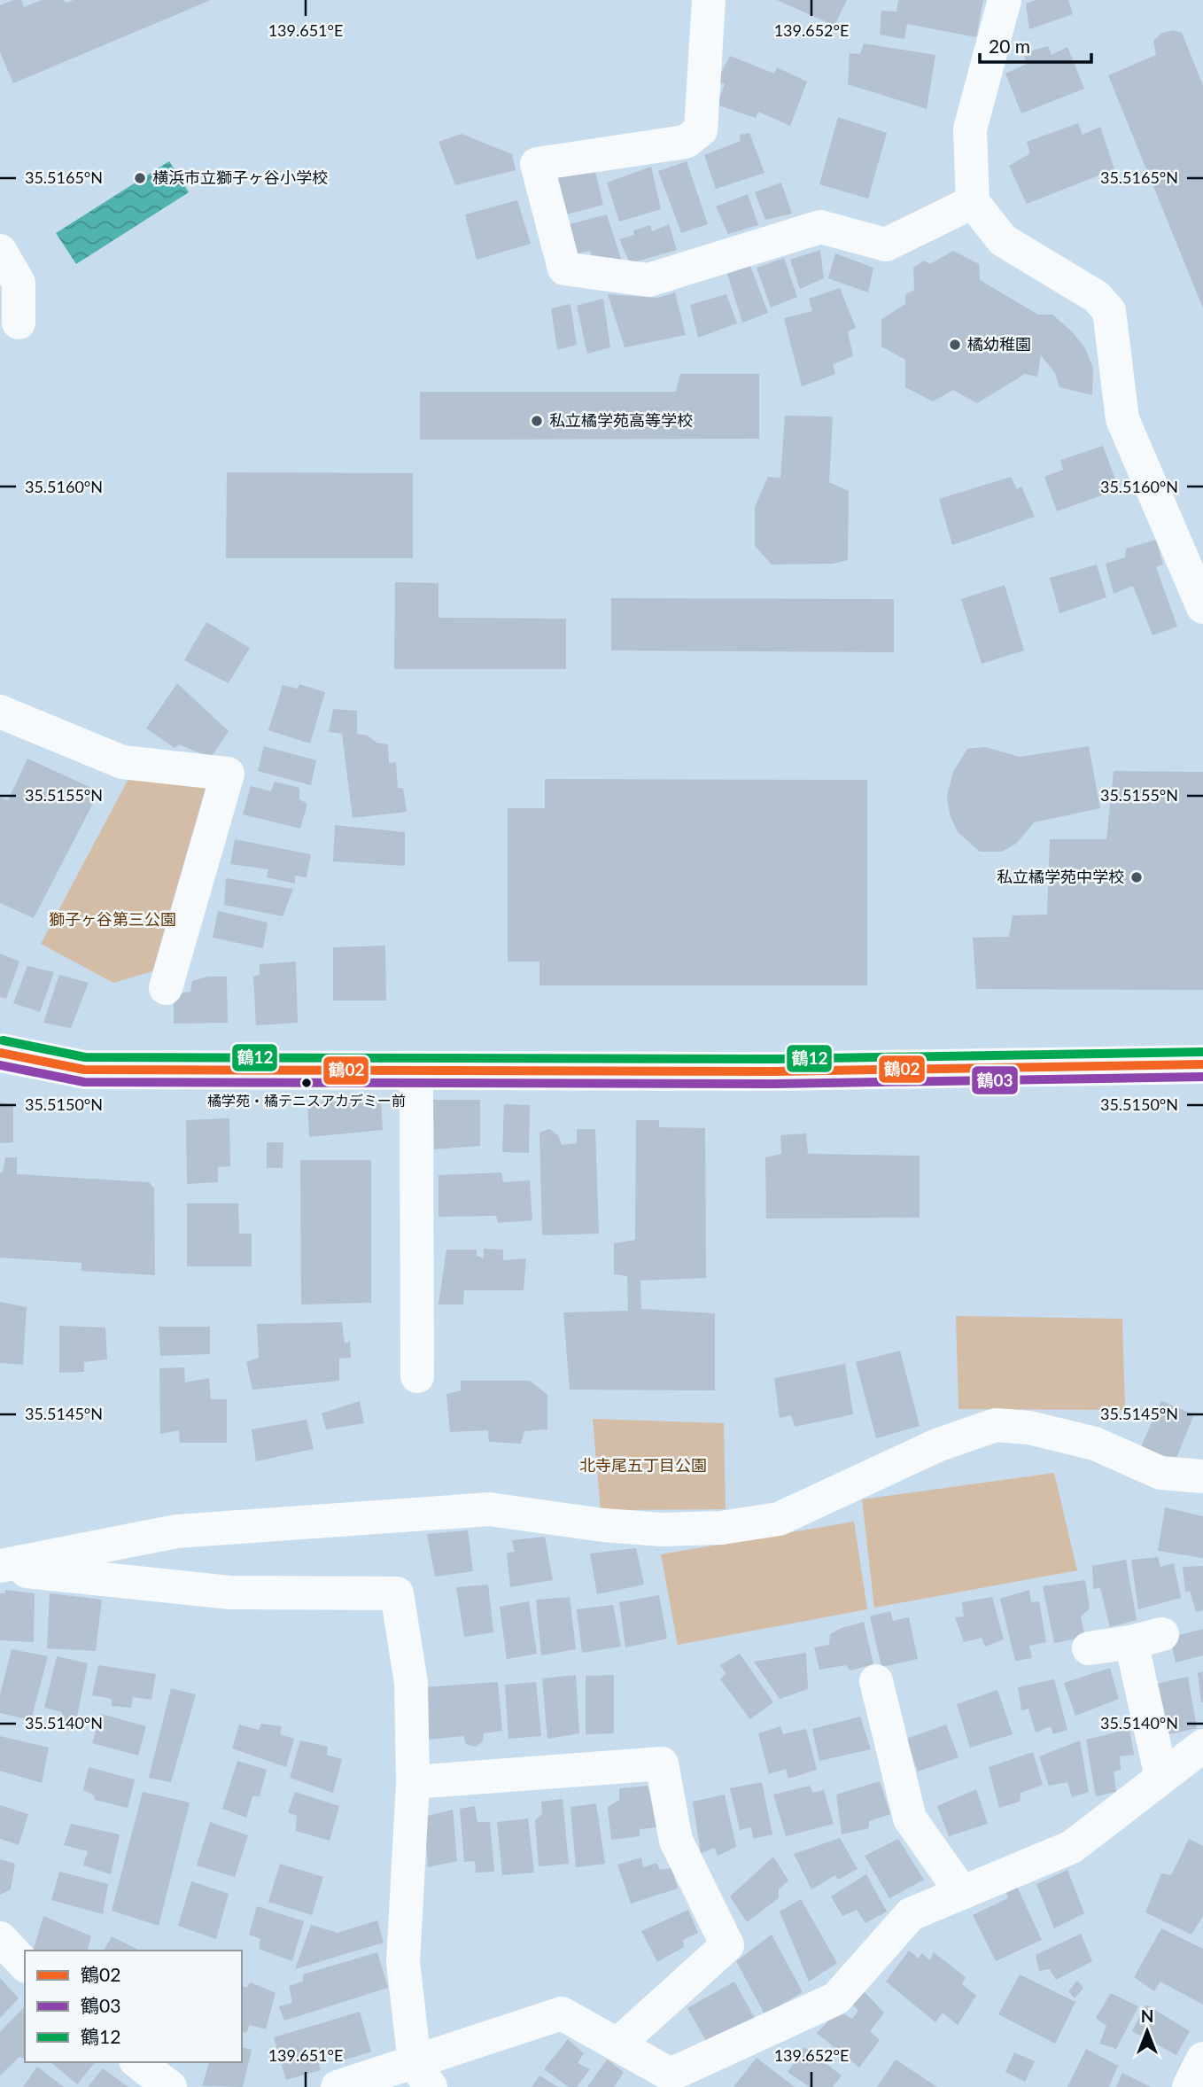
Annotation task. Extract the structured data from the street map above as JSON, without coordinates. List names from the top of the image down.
{
  "parks": ["獅子ヶ谷第三公園", "北寺尾五丁目公園"],
  "places": [
    "横浜市立獅子ヶ谷小学校",
    "橘幼稚園",
    "私立橘学苑高等学校",
    "私立橘学苑中学校",
    "橘学苑・橘テニスアカデミー前"
  ],
  "lines": ["transit line 鶴12", "transit line 鶴02", "transit line 鶴03"],
  "legend": ["鶴02", "鶴03", "鶴12"],
  "scale_bar": "20 m",
  "north": "top",
  "coordinates": [
    "139.651°E",
    "139.652°E",
    "35.5165°N",
    "35.5160°N",
    "35.5155°N",
    "35.5150°N",
    "35.5145°N",
    "35.5140°N"
  ]
}
